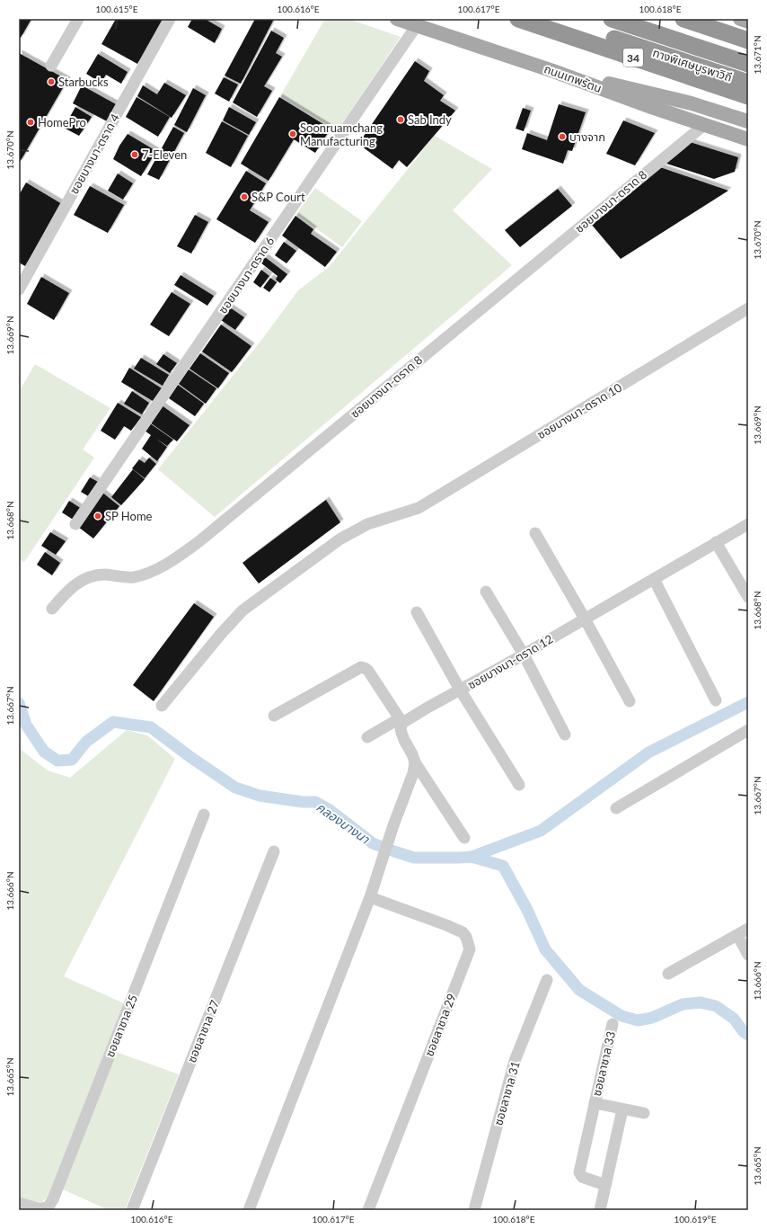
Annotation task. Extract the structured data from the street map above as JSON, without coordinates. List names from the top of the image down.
{
  "streets": {
    "highway": ["34", "ทางพิเศษบูรพาวิถี"],
    "main road": ["ถนนเทพรัตน"],
    "street": [
      "ซอยบางนา-ตราด 4",
      "ซอยบางนา-ตราด 8",
      "ซอยบางนา-ตราด 6",
      "ซอยบางนา-ตราด 10",
      "ซอยบางนา-ตราด 12",
      "ซอยลาซาล 29",
      "ซอยลาซาล 25",
      "ซอยลาซาล 27",
      "ซอยลาซาล 33",
      "ซอยลาซาล 31"
    ]
  },
  "crossings": [
    ["ถนนเทพรัตน", "ซอยบางนา-ตราด 8"],
    ["ถนนเทพรัตน", "ซอยบางนา-ตราด 6"]
  ],
  "water": ["คลองบางนา"],
  "places": [
    "Starbucks",
    "Sab Indy",
    "HomePro",
    "Soonruamchang Manufacturing",
    "บางจาก",
    "7-Eleven",
    "S&P Court",
    "SP Home"
  ],
  "coordinates": [
    "100.615°E",
    "100.616°E",
    "100.617°E",
    "100.618°E",
    "13.671°N",
    "13.670°N",
    "13.669°N",
    "13.668°N",
    "13.667°N",
    "13.666°N",
    "13.665°N",
    "100.619°E"
  ]
}
